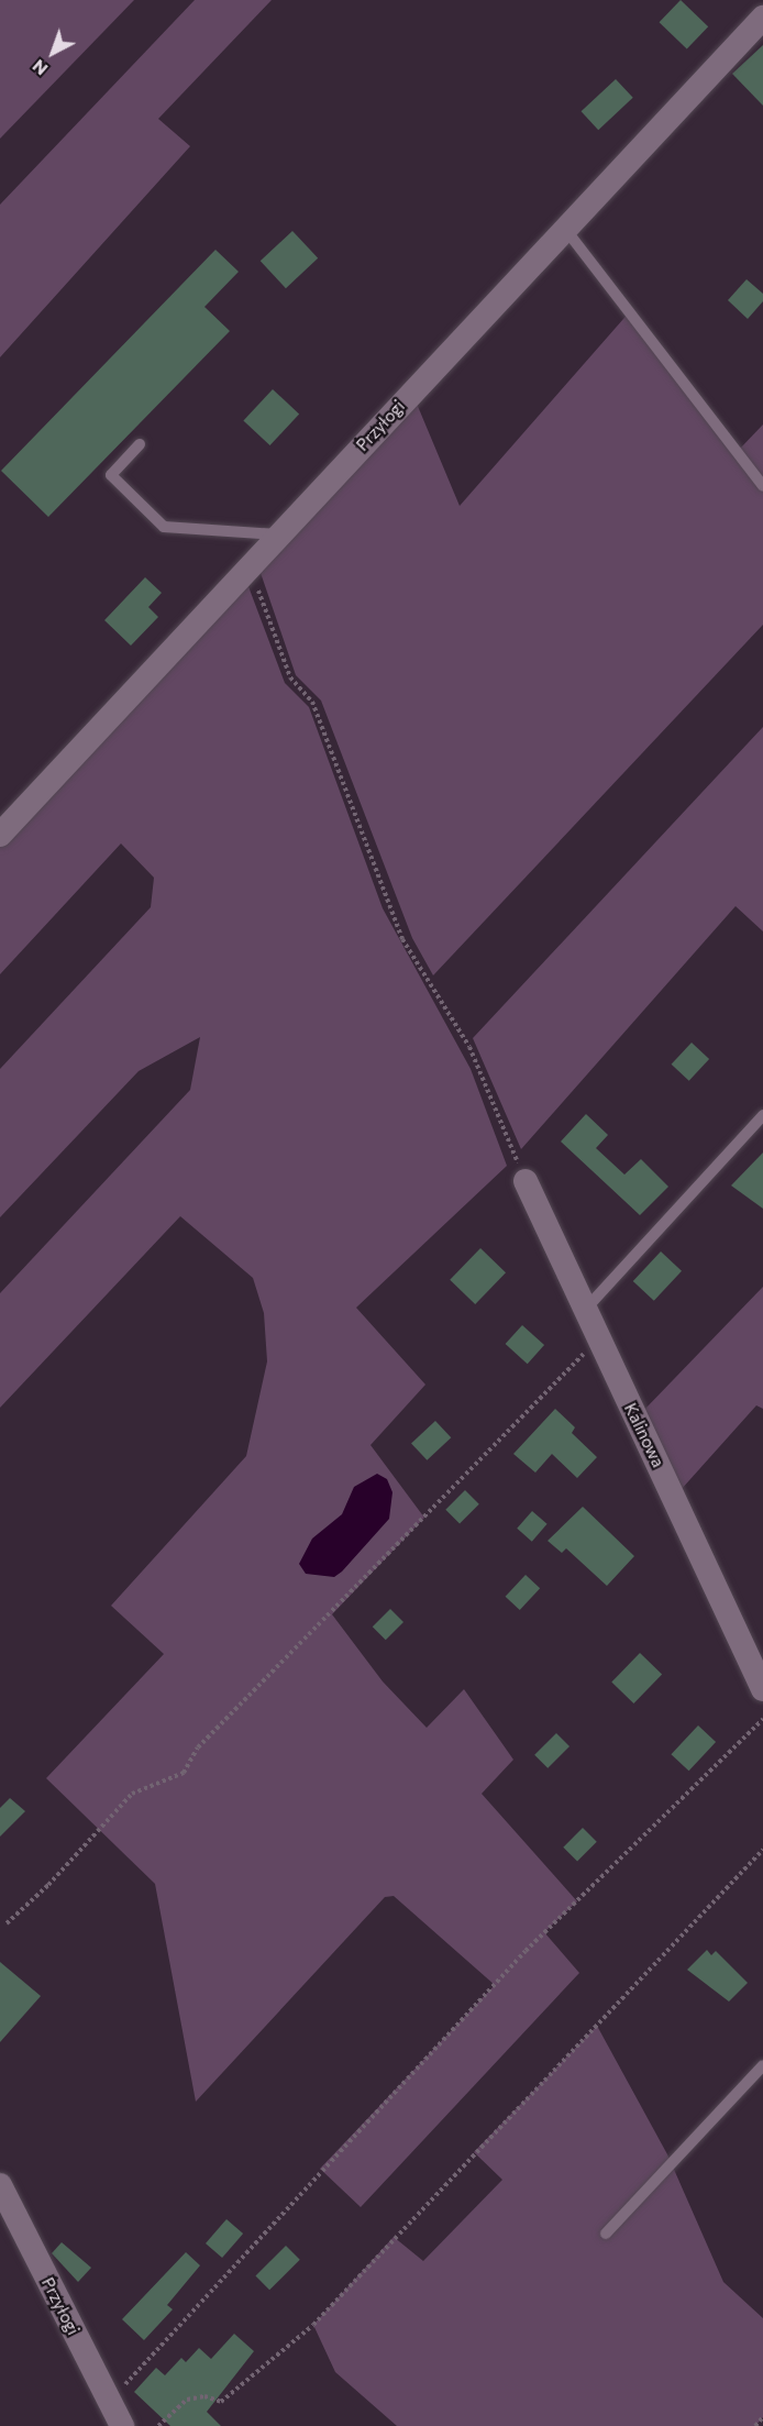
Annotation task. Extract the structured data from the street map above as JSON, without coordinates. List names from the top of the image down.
{
  "streets": {
    "street": ["Przyłogi", "Kalinowa"]
  },
  "north": "bottom left"
}
